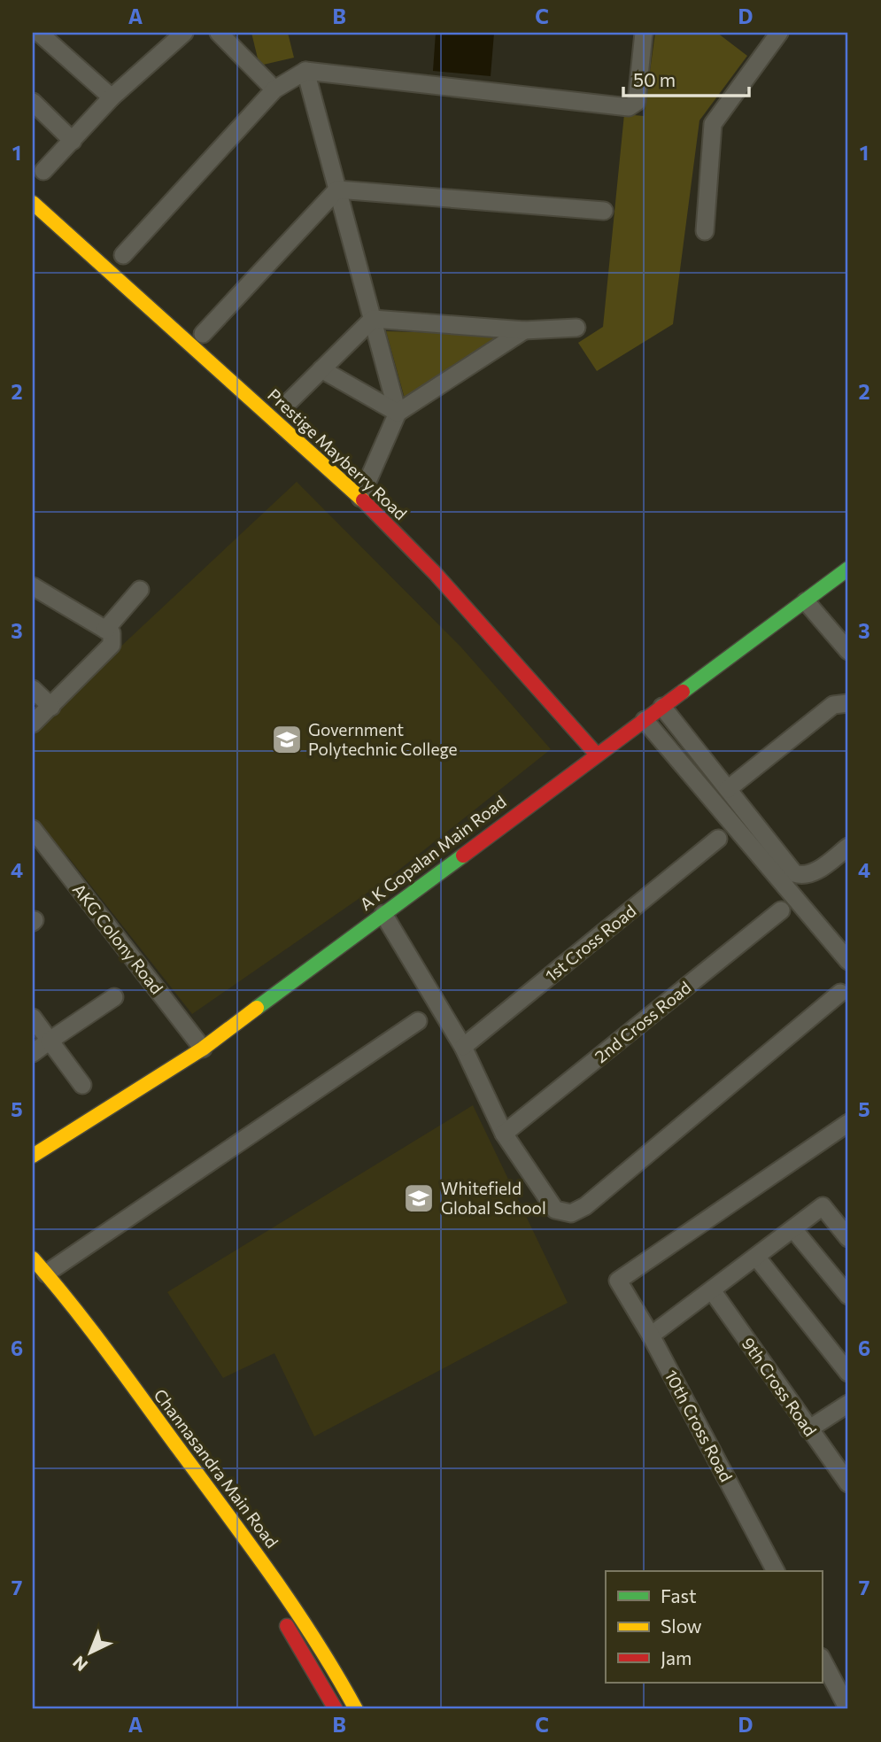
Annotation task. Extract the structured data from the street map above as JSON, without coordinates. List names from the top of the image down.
{
  "streets": {
    "street": [
      "Prestige Mayberry Road",
      "A K Gopalan Main Road",
      "AKG Colony Road",
      "1st Cross Road",
      "2nd Cross Road",
      "9th Cross Road",
      "10th Cross Road",
      "Channasandra Main Road"
    ]
  },
  "crossings": [
    ["Prestige Mayberry Road", "A K Gopalan Main Road"],
    ["A K Gopalan Main Road", "AKG Colony Road"]
  ],
  "places": {
    "school or university": ["Government Polytechnic College", "Whitefield Global School"]
  },
  "legend": ["Fast", "Slow", "Jam"],
  "scale_bar": "50 m",
  "north": "bottom left",
  "grid": {
    "columns": [
      "A",
      "B",
      "C",
      "D"
    ],
    "rows": [
      "1",
      "2",
      "3",
      "4",
      "5",
      "6",
      "7"
    ]
  }
}
